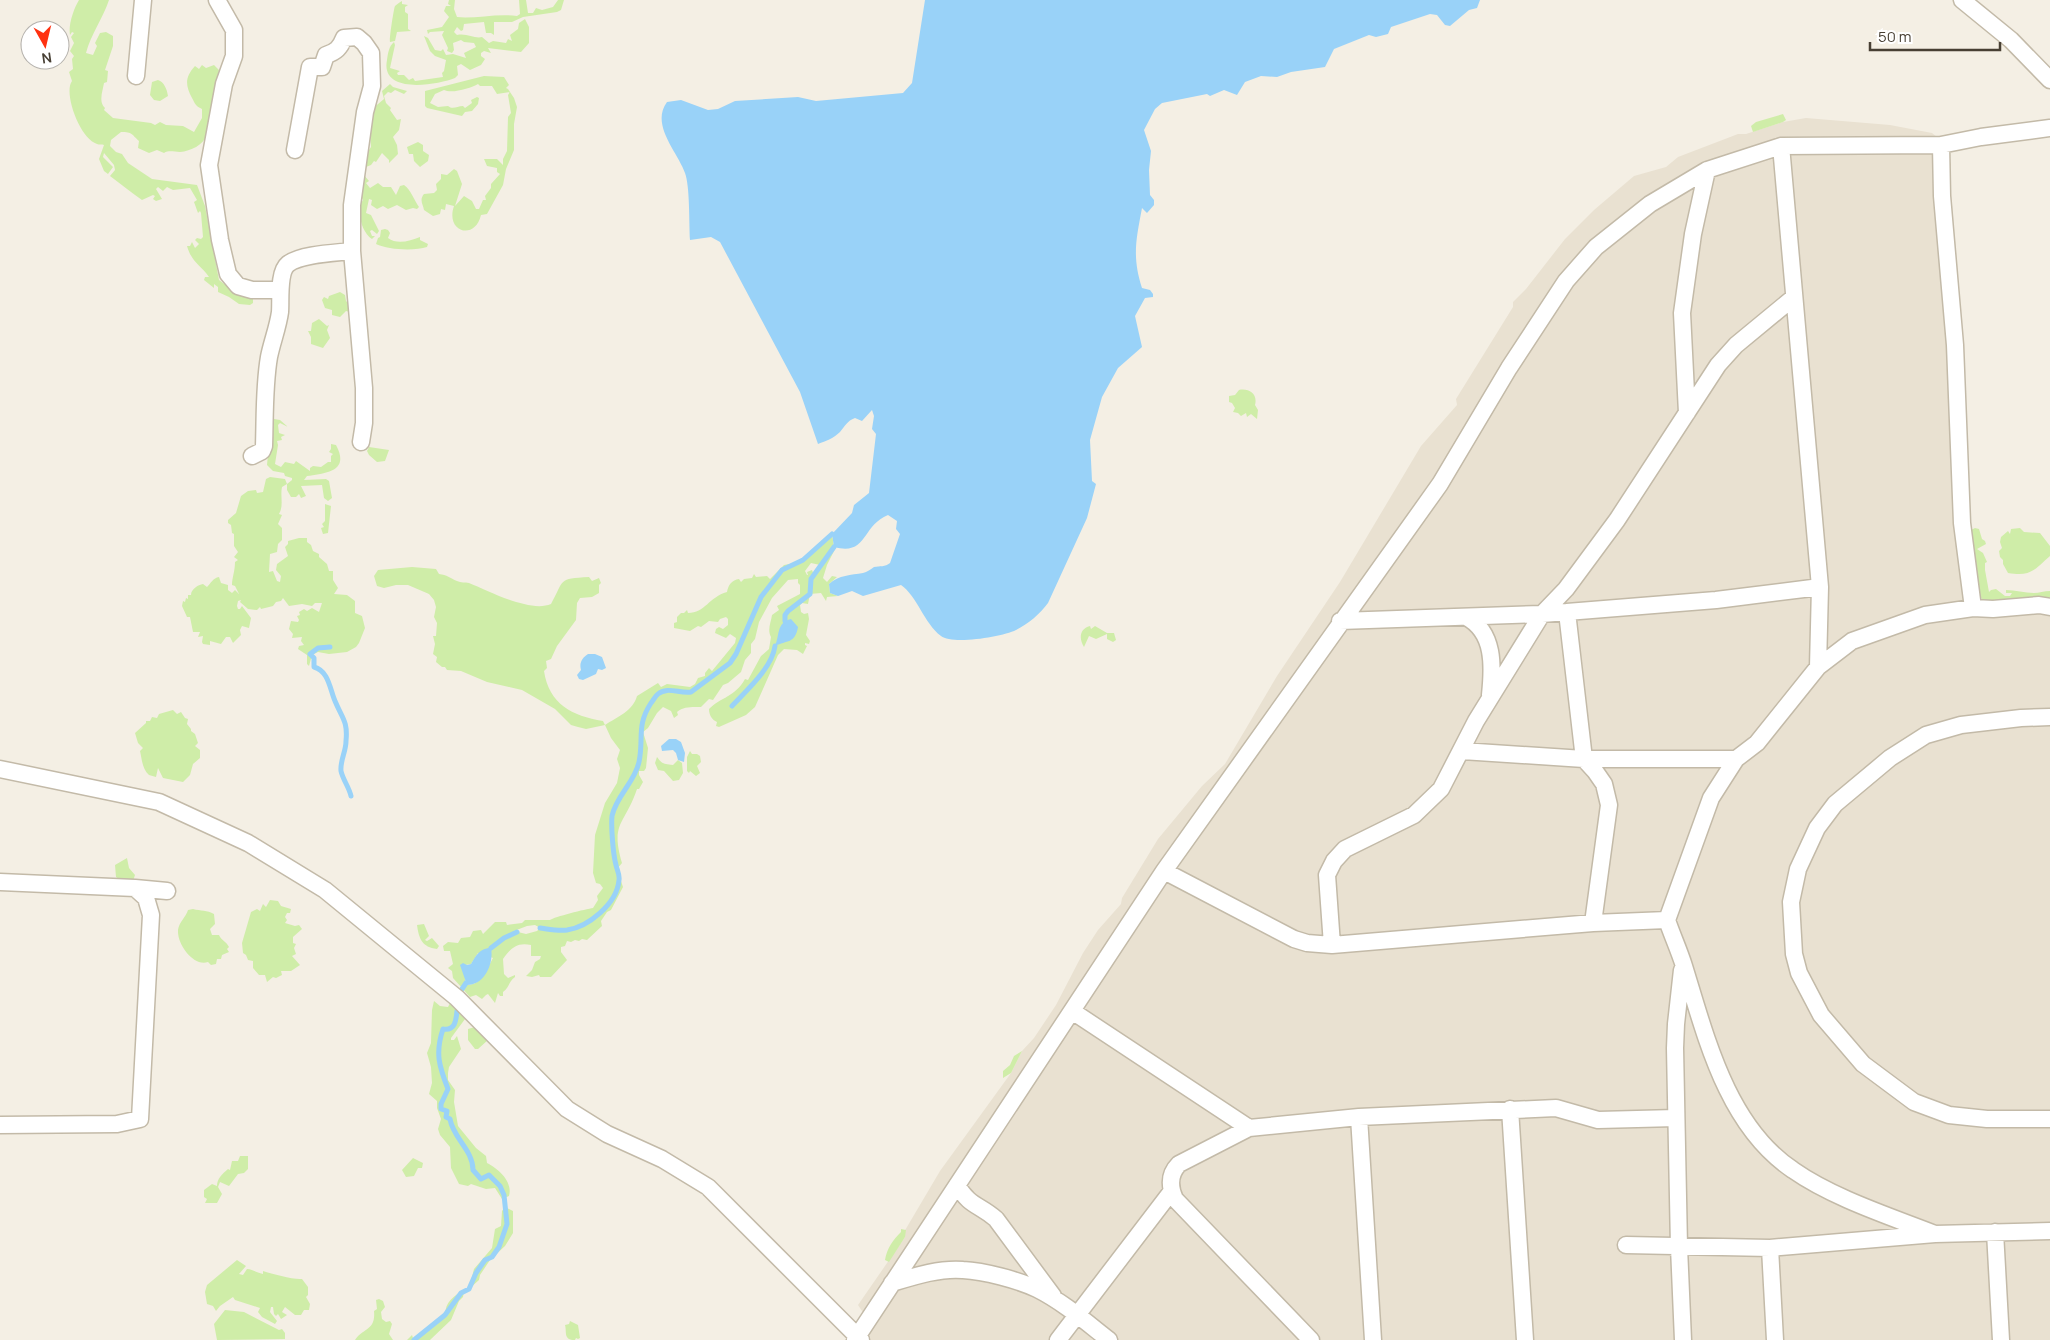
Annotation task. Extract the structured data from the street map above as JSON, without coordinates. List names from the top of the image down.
{
  "scale_bar": "50 m",
  "north": "bottom"
}
